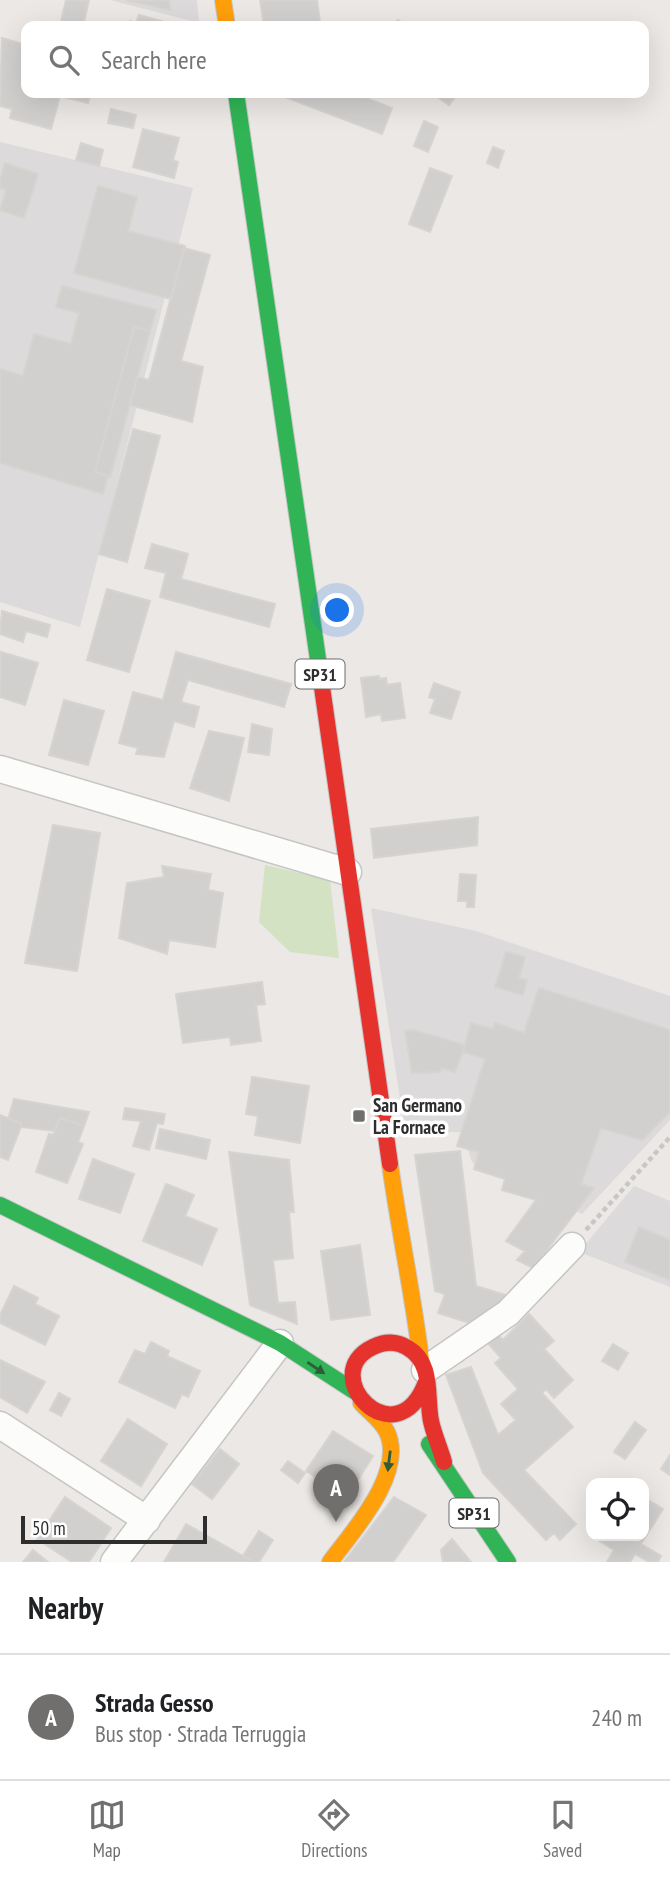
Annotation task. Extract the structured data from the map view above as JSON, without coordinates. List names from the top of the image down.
{
  "streets": {
    "main road": ["SP31"]
  },
  "places": {
    "transit": ["San Germano La Fornace"]
  },
  "scale_bar": "50 m",
  "page": {
    "search": "Search here",
    "pins": "A",
    "scale": "50 m",
    "heading": "Nearby",
    "list": [
      {
        "mark": "A",
        "name": "Strada Gesso",
        "note": "Bus stop · Strada Terruggia",
        "value": "240 m"
      }
    ],
    "nav": ["Map", "Directions", "Saved"]
  }
}
